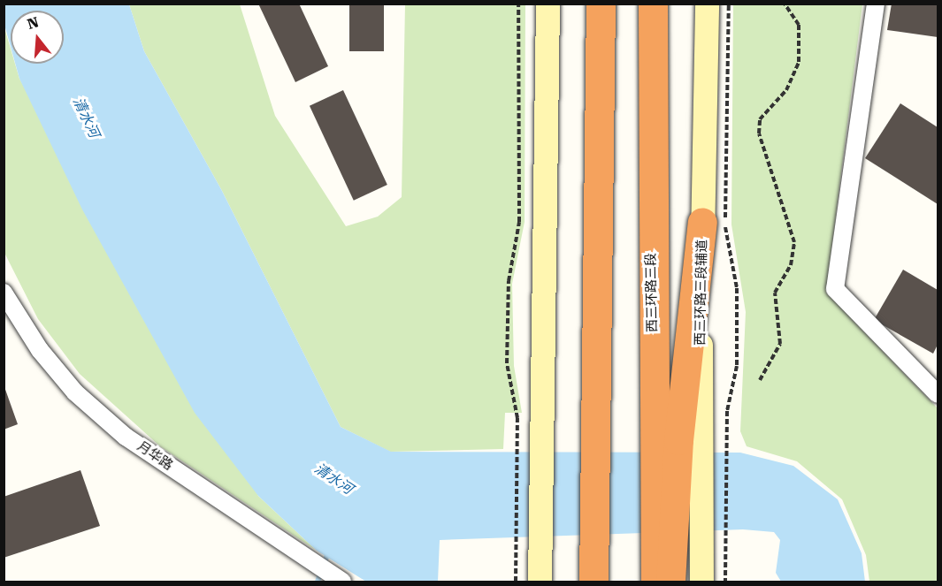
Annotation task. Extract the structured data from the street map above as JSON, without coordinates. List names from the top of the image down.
{
  "streets": {
    "highway": ["西三环路三段"],
    "main road": ["西三环路三段辅道"],
    "street": ["月华路"]
  },
  "water": ["清水河"],
  "north": "top"
}
